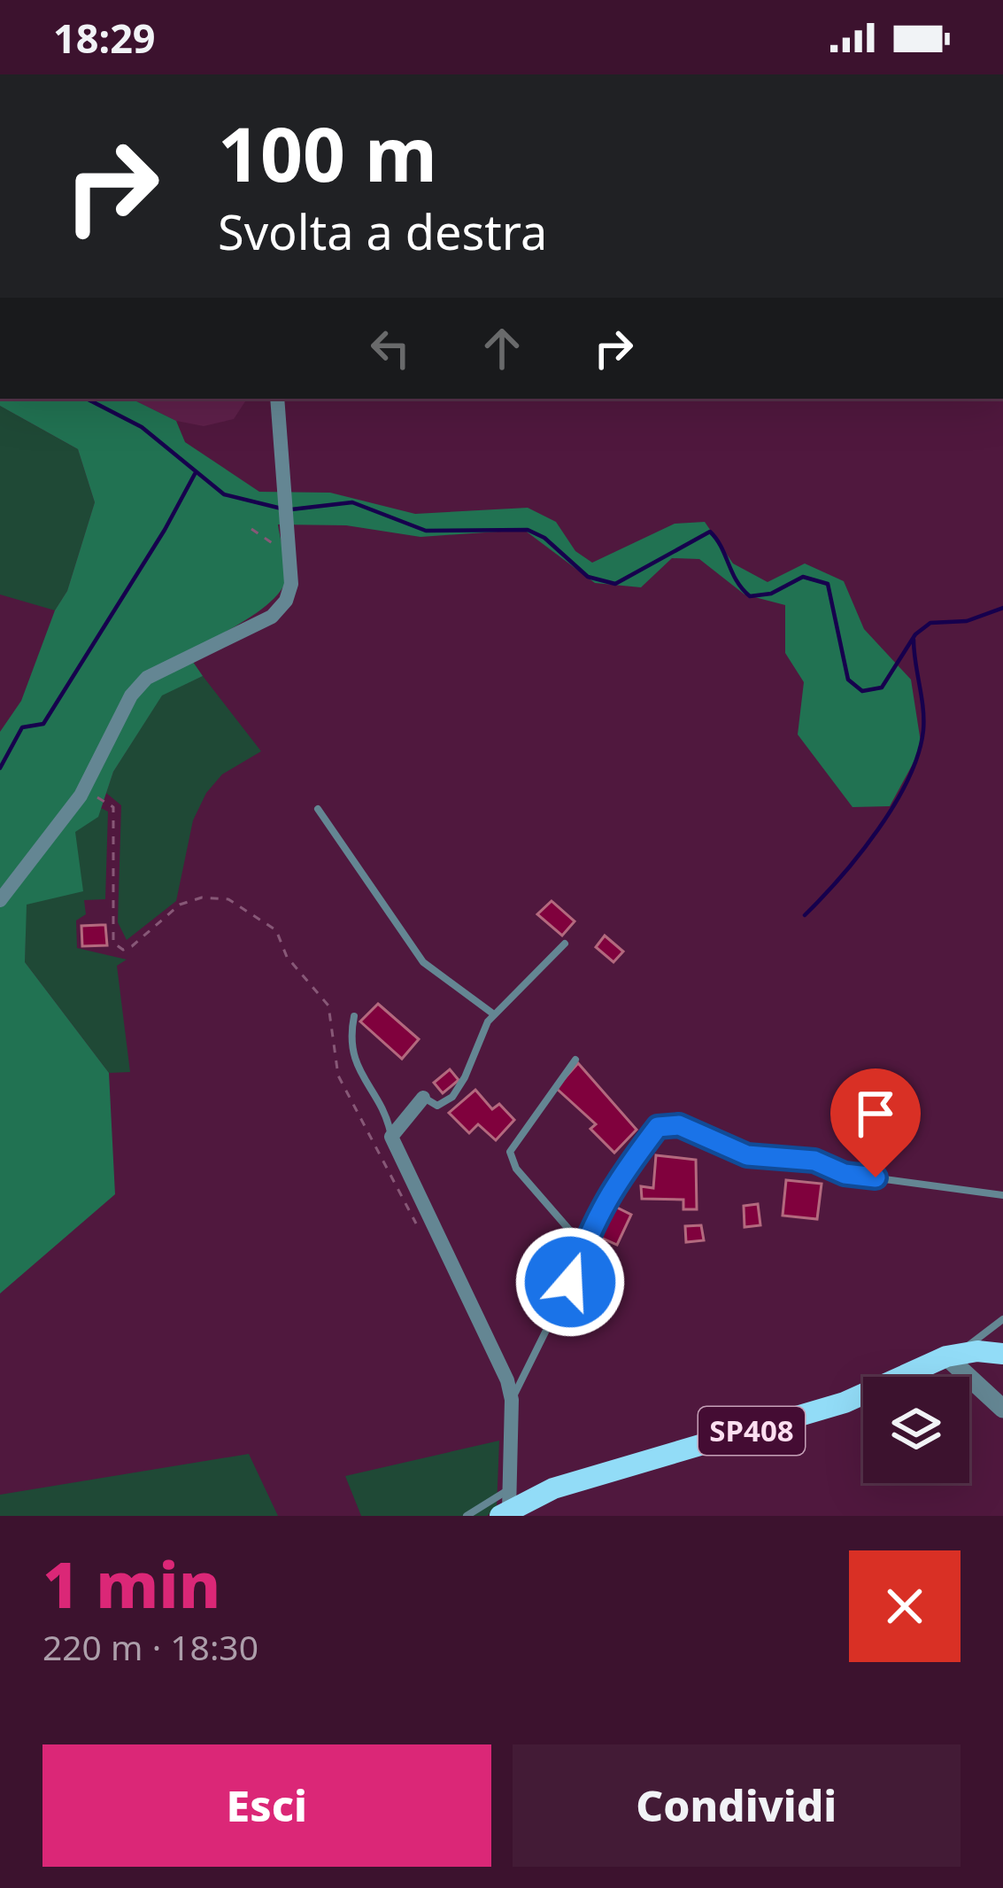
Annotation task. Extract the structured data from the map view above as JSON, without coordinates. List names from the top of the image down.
{
  "streets": {
    "main road": ["SP408"]
  },
  "page": {
    "status": "18:29",
    "turn": ["100 m", "Svolta a destra"],
    "heading": ["1 min", "220 m · 18:30"],
    "buttons": ["Esci", "Condividi"]
  }
}
